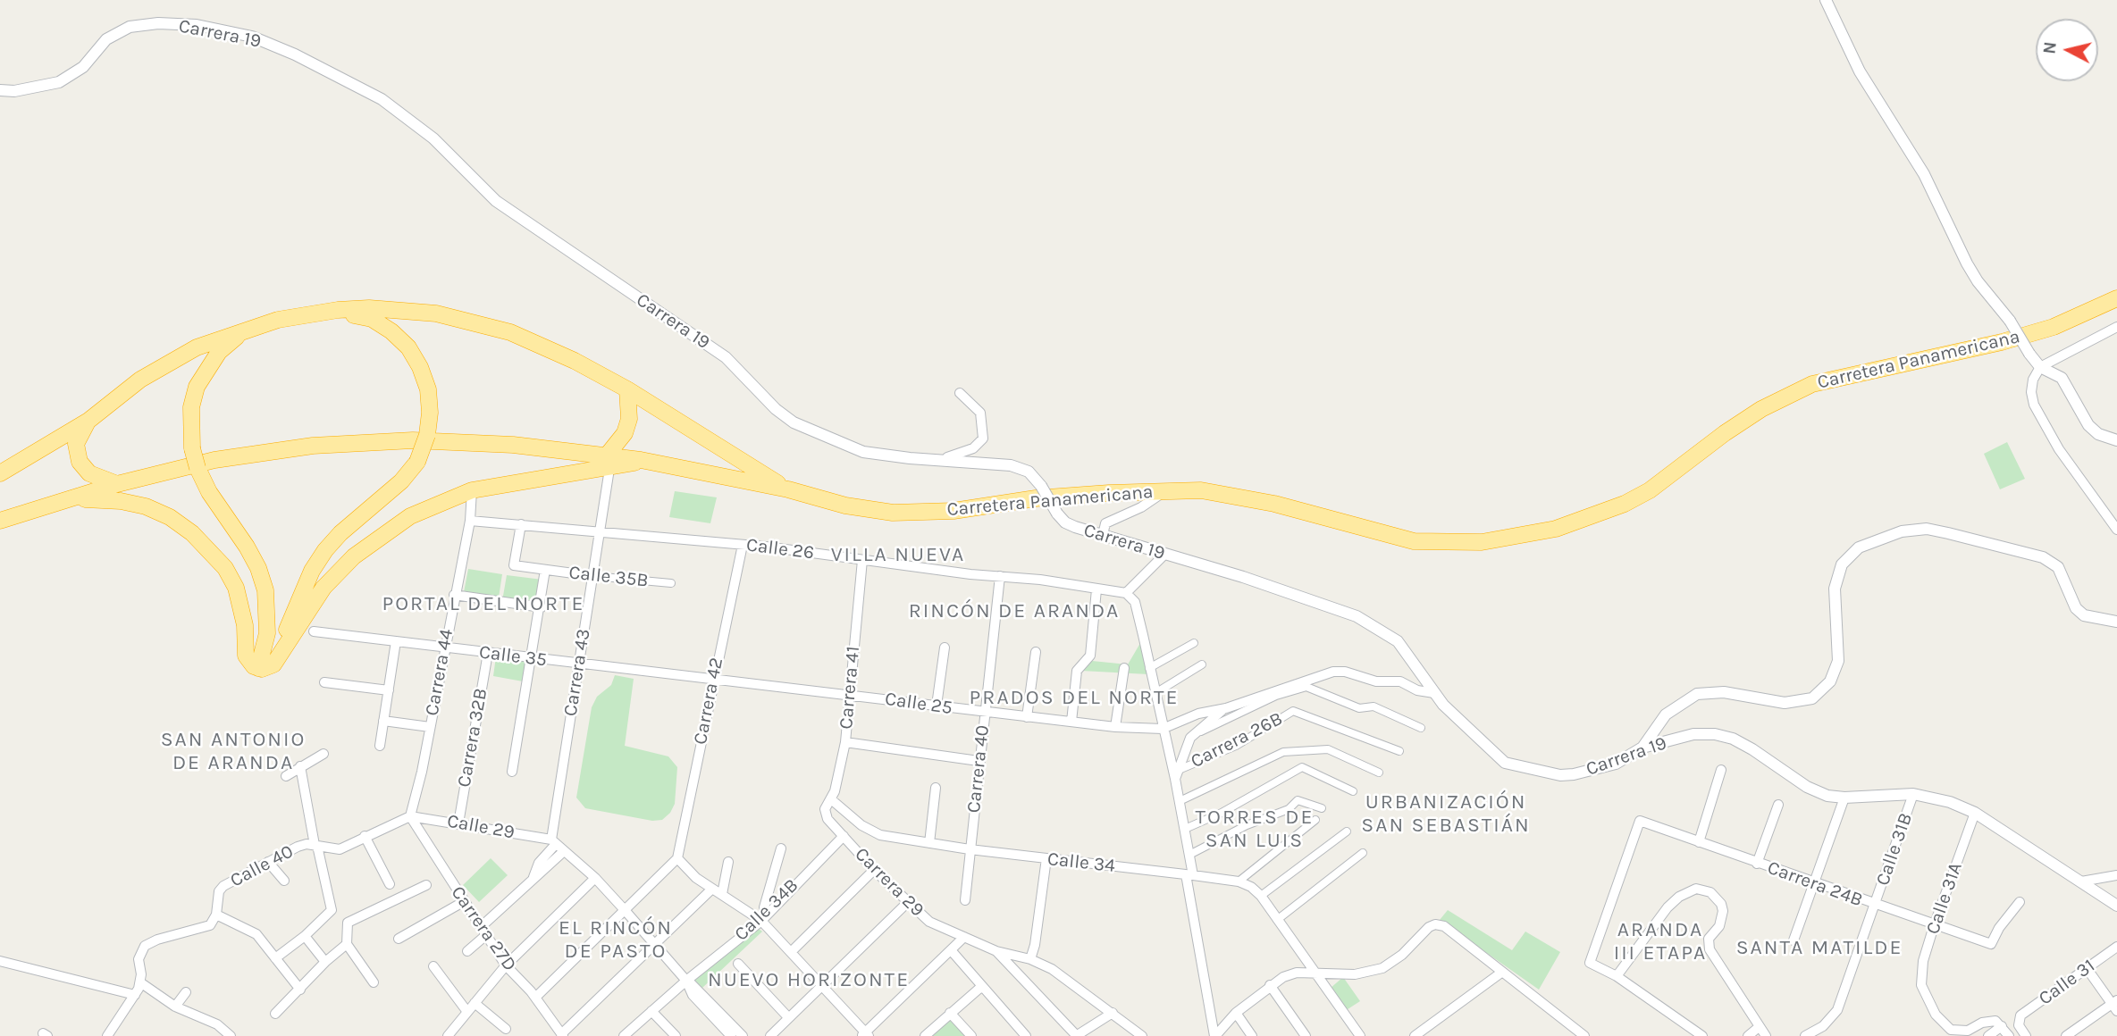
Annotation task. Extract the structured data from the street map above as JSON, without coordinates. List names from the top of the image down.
{
  "streets": {
    "highway": ["Carretera Panamericana"],
    "street": [
      "Carrera 19",
      "Calle 26",
      "Calle 35B",
      "Calle 35",
      "Carrera 44",
      "Carrera 43",
      "Carrera 41",
      "Carrera 42",
      "Calle 25",
      "Carrera 32B",
      "Carrera 26B",
      "Carrera 40",
      "Calle 29",
      "Calle 31B",
      "Calle 34",
      "Calle 40",
      "Carrera 29",
      "Carrera 24B",
      "Calle 31A",
      "Calle 34B",
      "Carrera 27D",
      "Calle 31"
    ]
  },
  "crossings": [
    ["Carrera 19", "Calle 31B"],
    ["Carrera 19", "Calle 31A"],
    ["Carretera Panamericana", "Carrera 43"],
    ["Calle 26", "Calle 35B"],
    ["Calle 26", "Carrera 44"],
    ["Calle 26", "Carrera 43"],
    ["Calle 26", "Carrera 41"],
    ["Calle 26", "Carrera 42"],
    ["Calle 26", "Carrera 40"],
    ["Calle 35B", "Carrera 43"],
    ["Calle 35", "Carrera 44"],
    ["Calle 35", "Carrera 43"],
    ["Calle 35", "Carrera 42"],
    ["Calle 35", "Calle 25"],
    ["Calle 35", "Carrera 32B"],
    ["Carrera 44", "Calle 29"],
    ["Carrera 44", "Calle 40"],
    ["Carrera 44", "Carrera 27D"],
    ["Carrera 43", "Calle 29"],
    ["Carrera 41", "Calle 25"],
    ["Carrera 41", "Calle 34"],
    ["Carrera 41", "Carrera 29"],
    ["Carrera 42", "Calle 25"],
    ["Calle 25", "Carrera 40"],
    ["Carrera 32B", "Calle 29"],
    ["Carrera 40", "Calle 34"],
    ["Calle 29", "Calle 40"],
    ["Calle 29", "Carrera 27D"],
    ["Calle 31B", "Carrera 24B"],
    ["Calle 40", "Carrera 27D"],
    ["Carrera 29", "Calle 34B"],
    ["Carrera 24B", "Calle 31A"]
  ],
  "districts": [
    "VILLA NUEVA",
    "PORTAL DEL NORTE",
    "RINCÓN DE ARANDA",
    "PRADOS DEL NORTE",
    "SAN ANTONIO DE ARANDA",
    "URBANIZACIÓN SAN SEBASTIÁN",
    "TORRES DE SAN LUIS",
    "EL RINCÓN DE PASTO",
    "ARANDA III ETAPA",
    "SANTA MATILDE",
    "NUEVO HORIZONTE"
  ],
  "north": "left"
}
